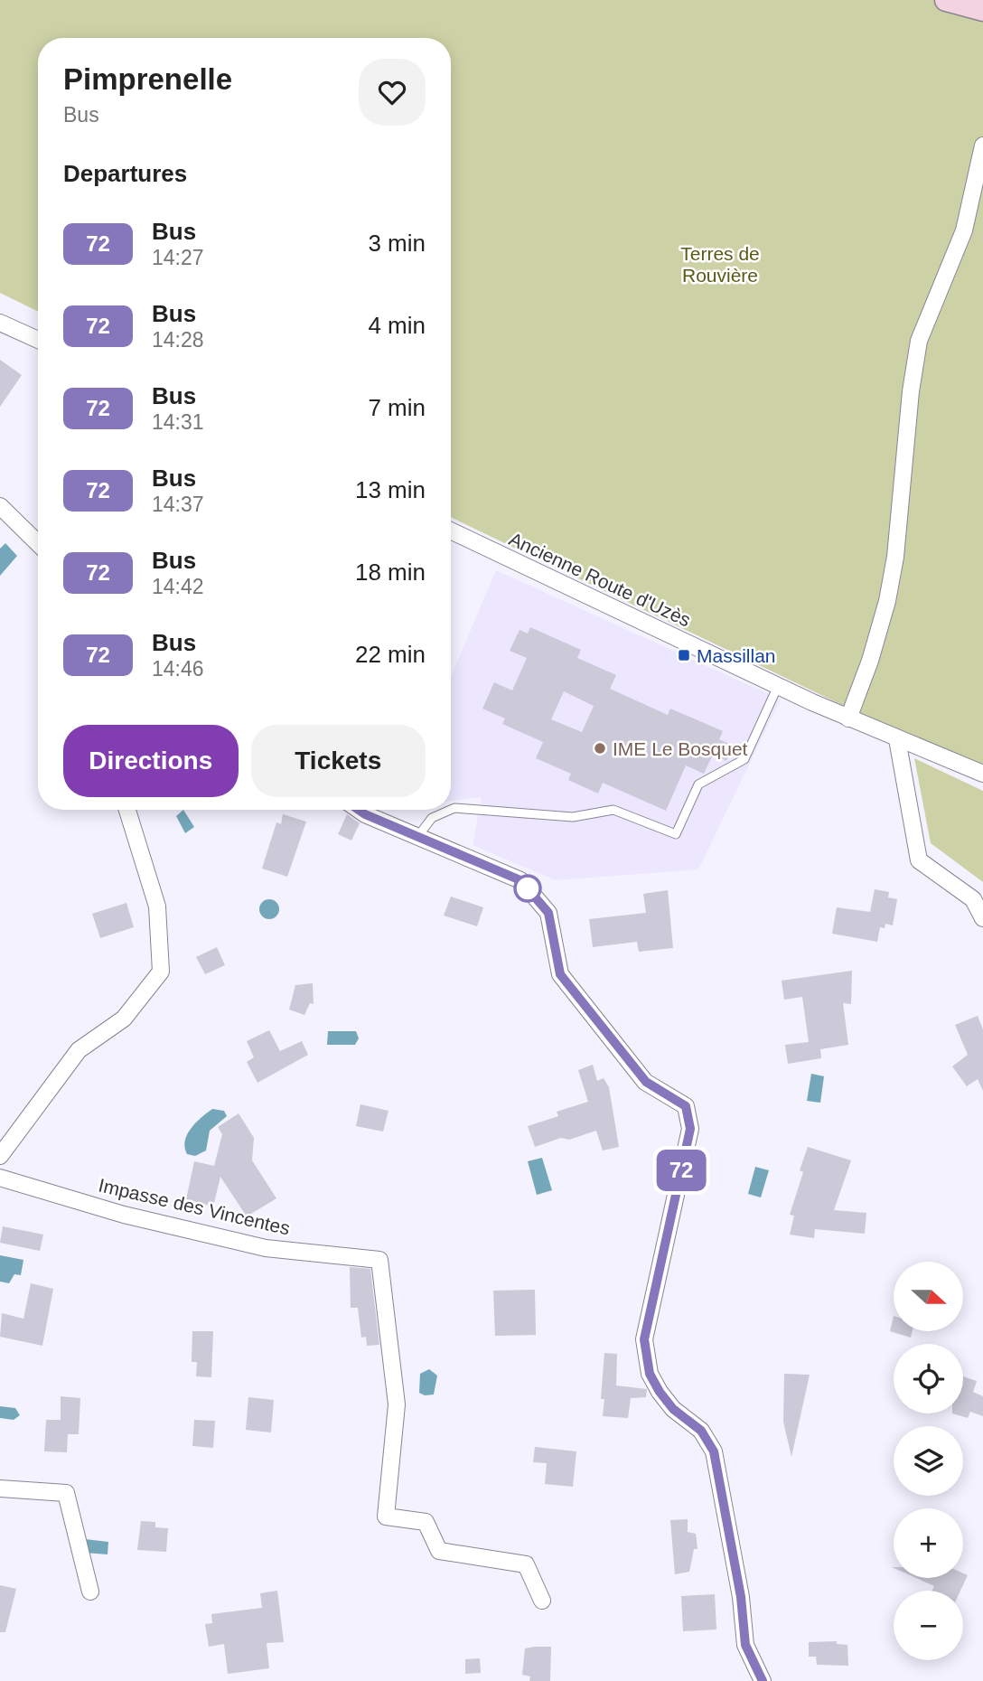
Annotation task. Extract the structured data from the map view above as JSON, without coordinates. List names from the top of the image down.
{
  "streets": {
    "street": ["Ancienne Route d'Uzès", "Impasse des Vincentes"]
  },
  "parks": ["Terres de Rouvière"],
  "places": {
    "transit": ["Massillan"],
    "other": ["IME Le Bosquet"]
  },
  "lines": ["bus line 72"],
  "north": "right",
  "page": {
    "on_map": "72",
    "heading": [
      ["Pimprenelle", "Bus"],
      "Departures"
    ],
    "list": [
      {
        "mark": "72",
        "name": "Bus",
        "note": "14:27",
        "value": "3 min"
      },
      {
        "mark": "72",
        "name": "Bus",
        "note": "14:28",
        "value": "4 min"
      },
      {
        "mark": "72",
        "name": "Bus",
        "note": "14:31",
        "value": "7 min"
      },
      {
        "mark": "72",
        "name": "Bus",
        "note": "14:37",
        "value": "13 min"
      },
      {
        "mark": "72",
        "name": "Bus",
        "note": "14:42",
        "value": "18 min"
      },
      {
        "mark": "72",
        "name": "Bus",
        "note": "14:46",
        "value": "22 min"
      }
    ],
    "buttons": ["Directions", "Tickets"],
    "map_buttons": ["+", "−"]
  }
}
